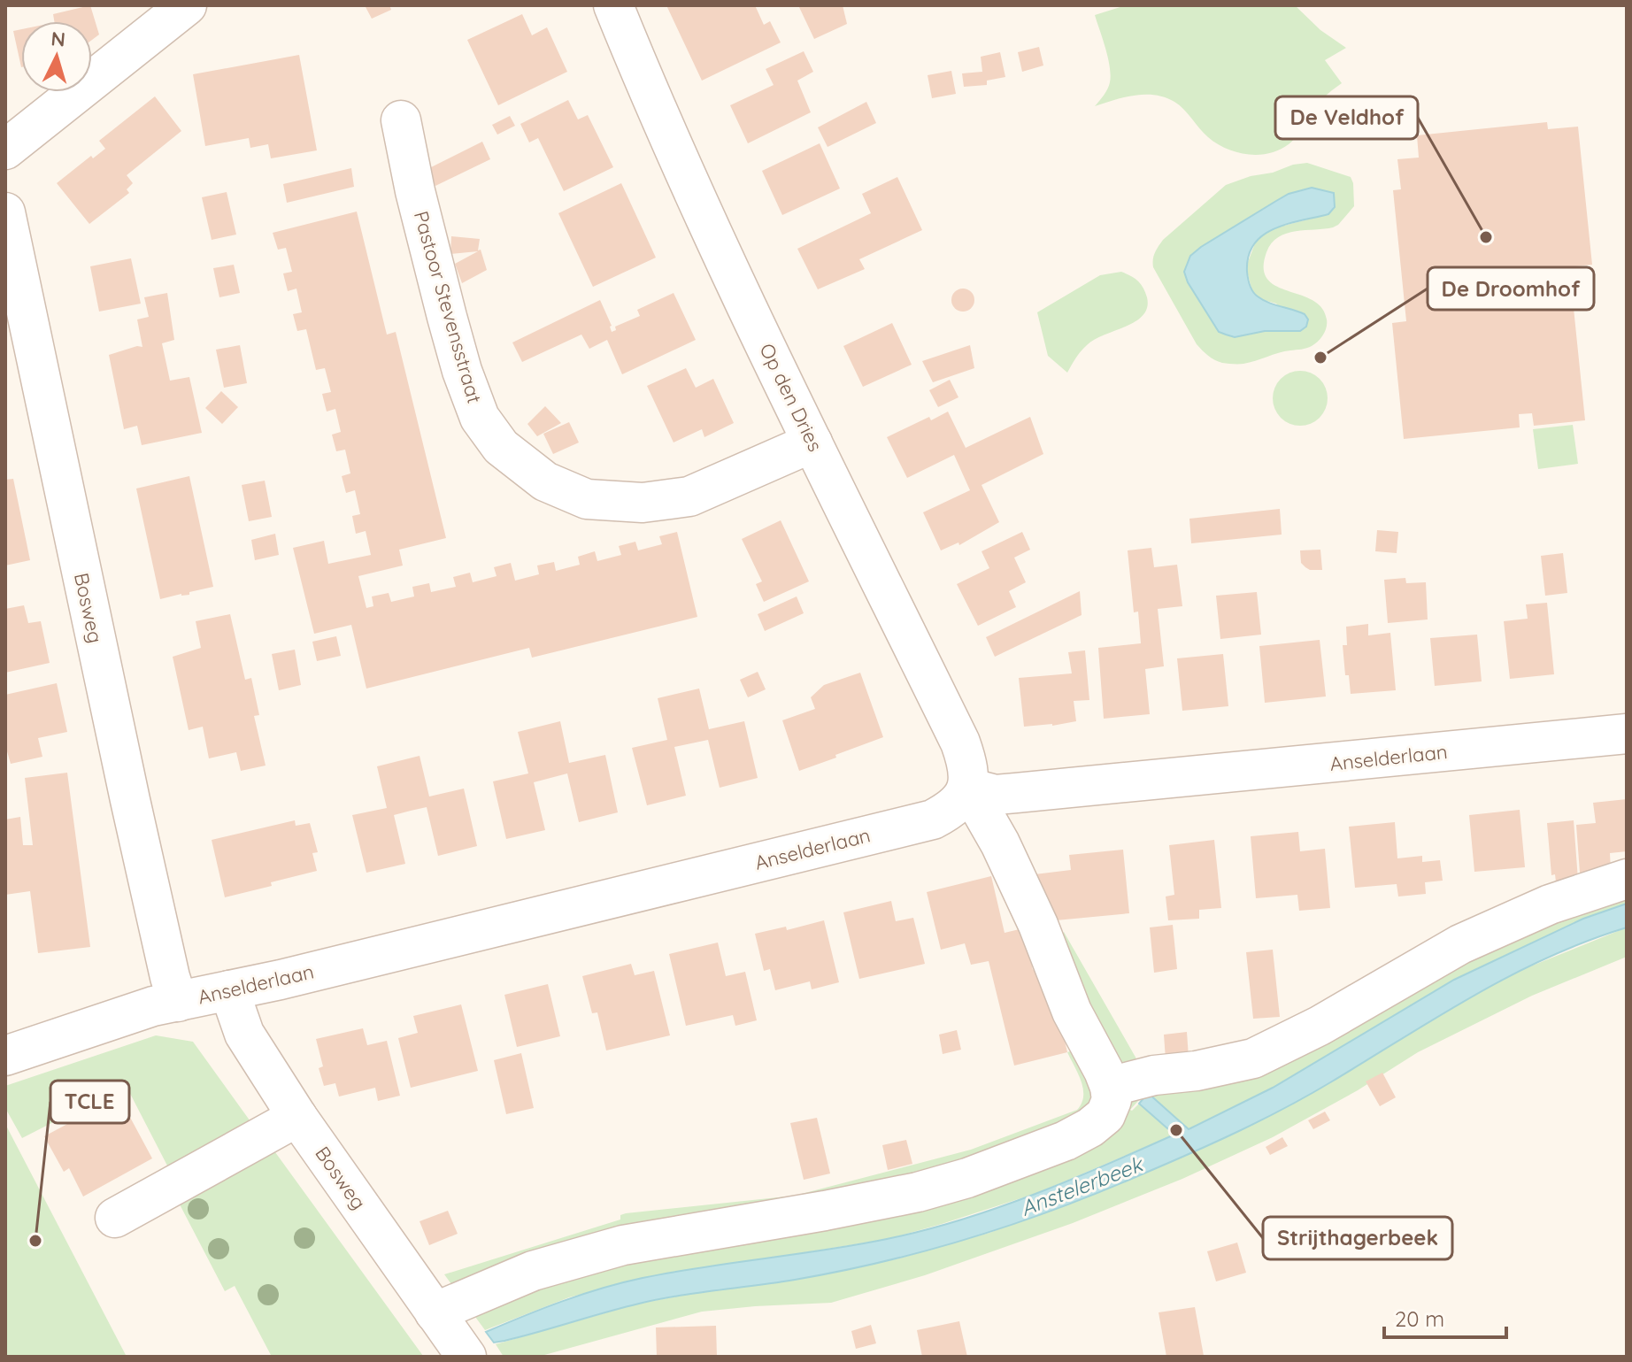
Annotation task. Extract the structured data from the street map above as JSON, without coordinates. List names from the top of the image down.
{
  "streets": {
    "street": [
      "Pastoor Stevensstraat",
      "Op den Dries",
      "Bosweg",
      "Anselderlaan"
    ]
  },
  "crossings": [
    ["Pastoor Stevensstraat", "Op den Dries"],
    ["Op den Dries", "Anselderlaan"],
    ["Bosweg", "Anselderlaan"]
  ],
  "water": ["Anstelerbeek"],
  "places": [
    "De Veldhof",
    "De Droomhof",
    "Strijthagerbeek",
    "TCLE"
  ],
  "scale_bar": "20 m",
  "north": "top"
}
